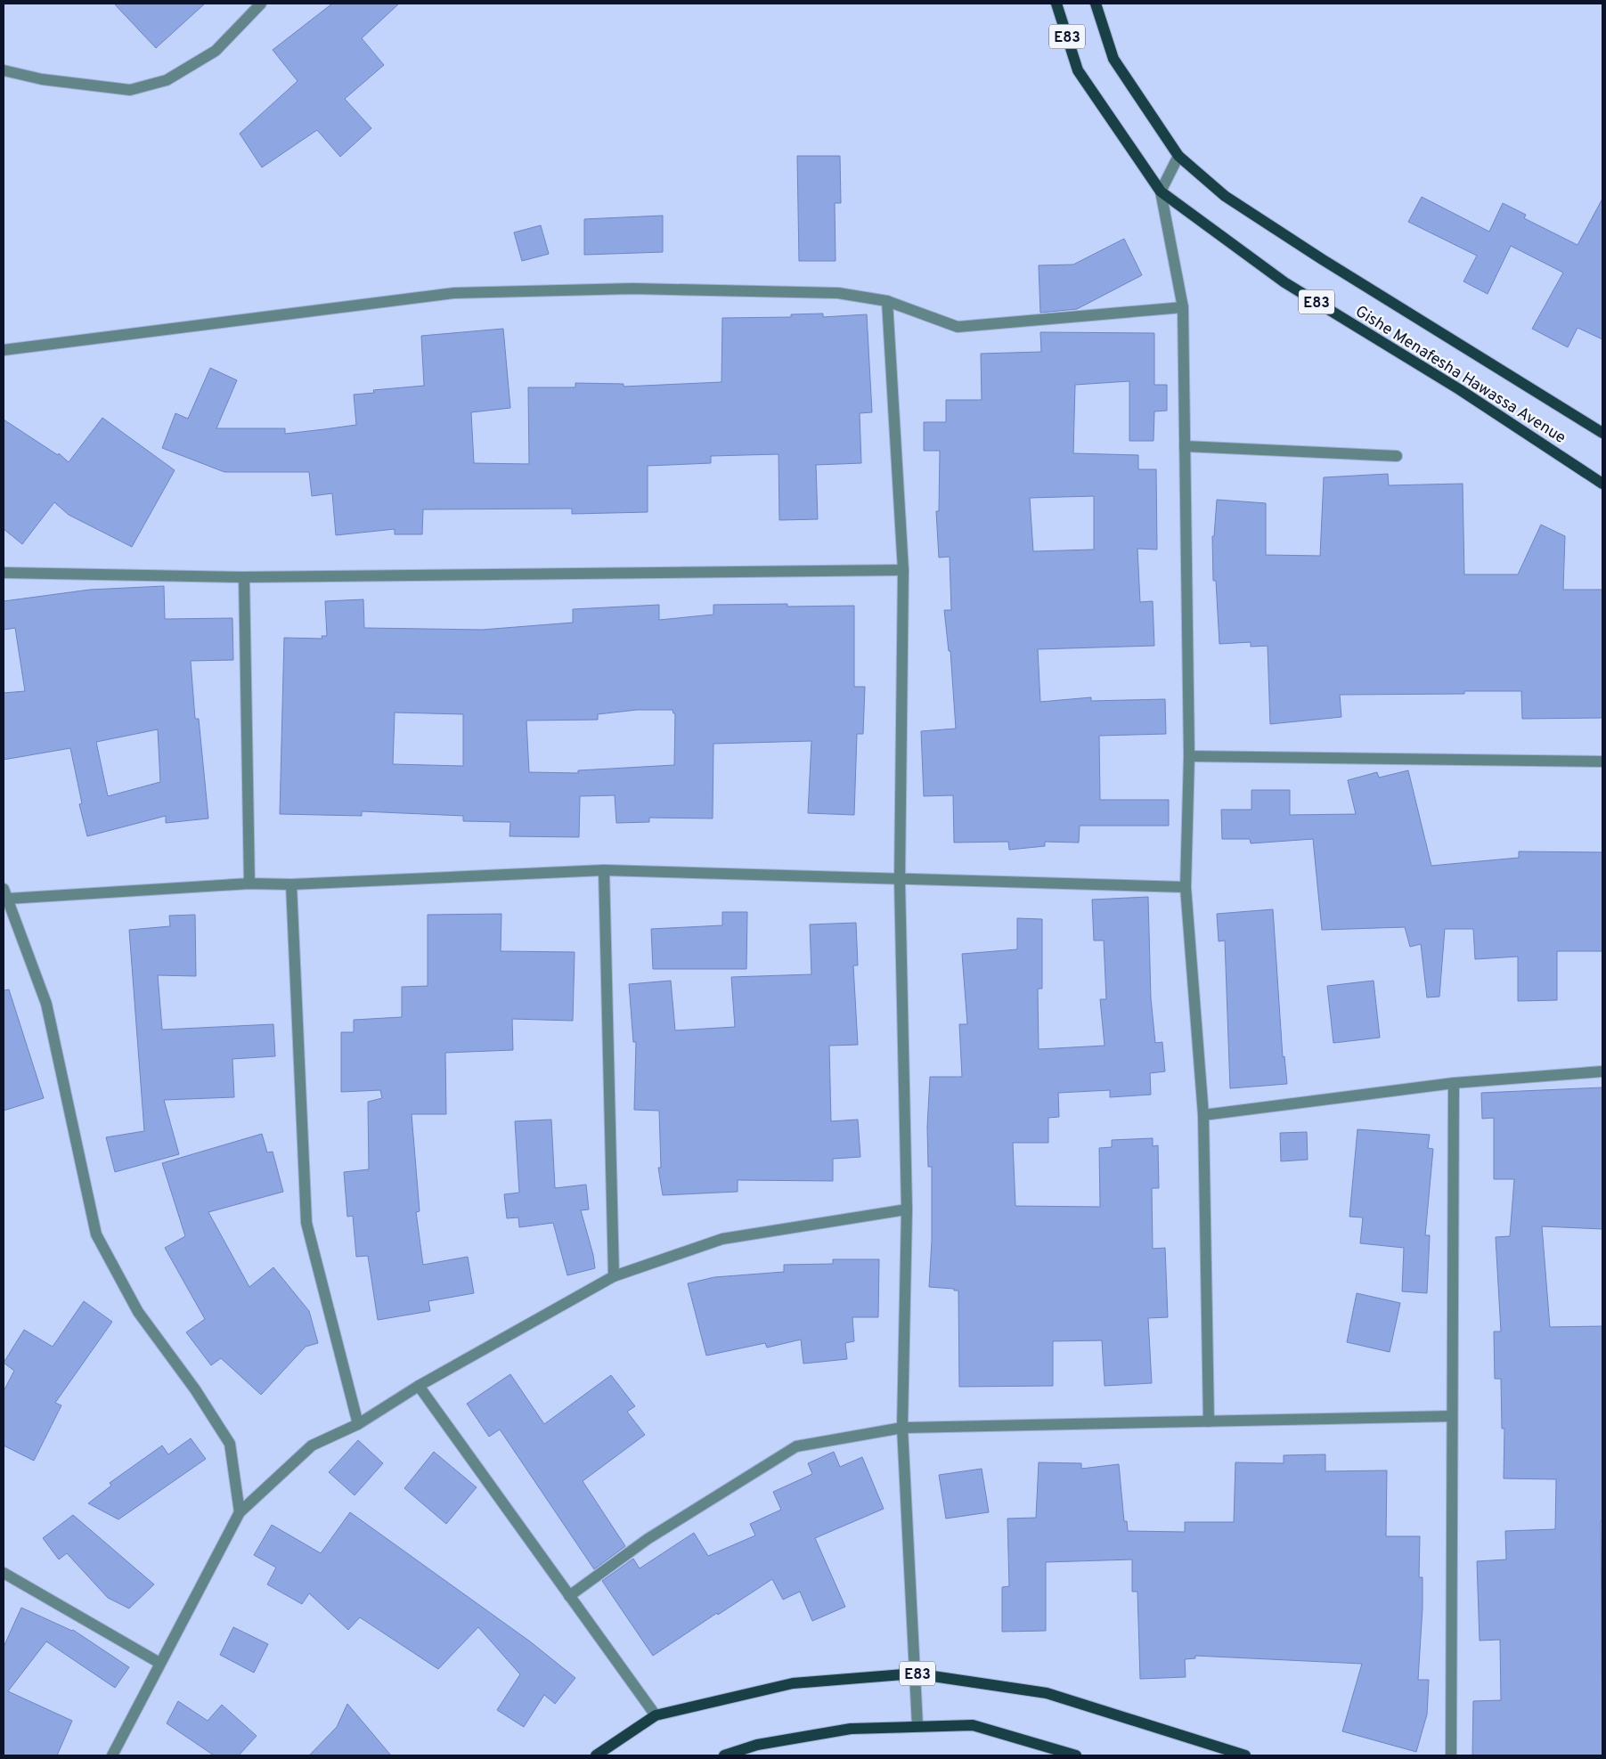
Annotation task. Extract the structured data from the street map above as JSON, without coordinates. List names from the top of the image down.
{
  "streets": {
    "main road": ["E83", "Gishe Menafesha Hawassa Avenue"]
  }
}
